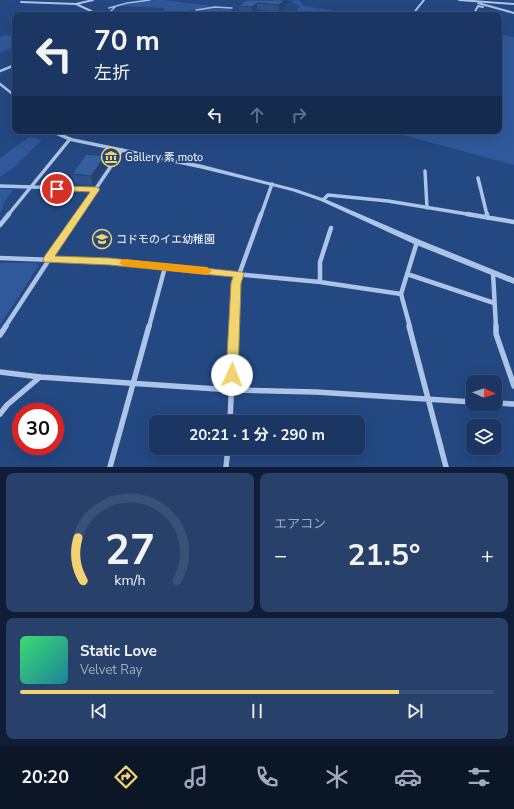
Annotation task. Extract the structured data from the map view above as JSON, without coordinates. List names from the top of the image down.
{
  "places": {
    "museum": ["Gallery 素 moto"],
    "school or university": ["コドモのイエ幼稚園"]
  },
  "north": "right",
  "page": {
    "turn": ["70 m", "左折"],
    "limit": "30",
    "trip": "20:21 · 1 分 · 290 m",
    "tile": "エアコン",
    "heat": ["−", "21.5°", "+"],
    "song": ["Static Love", "Velvet Ray"],
    "tabs": "20:20",
    "gauge": ["27", "km/h"]
  }
}
